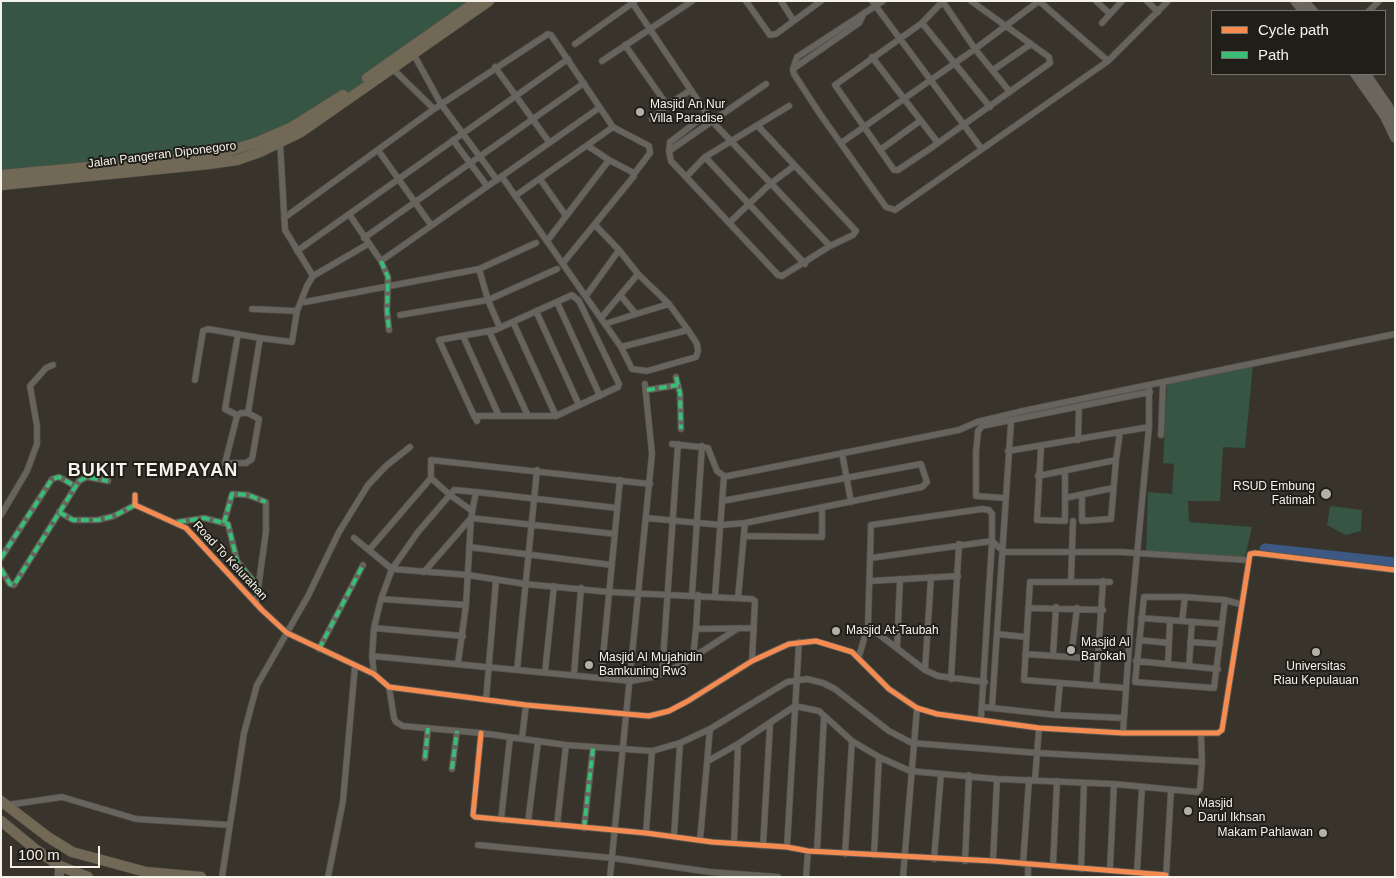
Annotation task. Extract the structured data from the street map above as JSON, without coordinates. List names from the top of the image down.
{
  "streets": {
    "highway": ["Jalan Pangeran Diponegoro"],
    "street": ["Road To Kelurahan"]
  },
  "districts": ["BUKIT TEMPAYAN"],
  "places": [
    "Masjid An Nur Villa Paradise",
    "RSUD Embung Fatimah",
    "Masjid At-Taubah",
    "Masjid Al Barokah",
    "Universitas Riau Kepulauan",
    "Masjid Al Mujahidin Bamkuning Rw3",
    "Masjid Darul Ikhsan",
    "Makam Pahlawan"
  ],
  "legend": ["Cycle path", "Path"],
  "scale_bar": "100 m"
}
